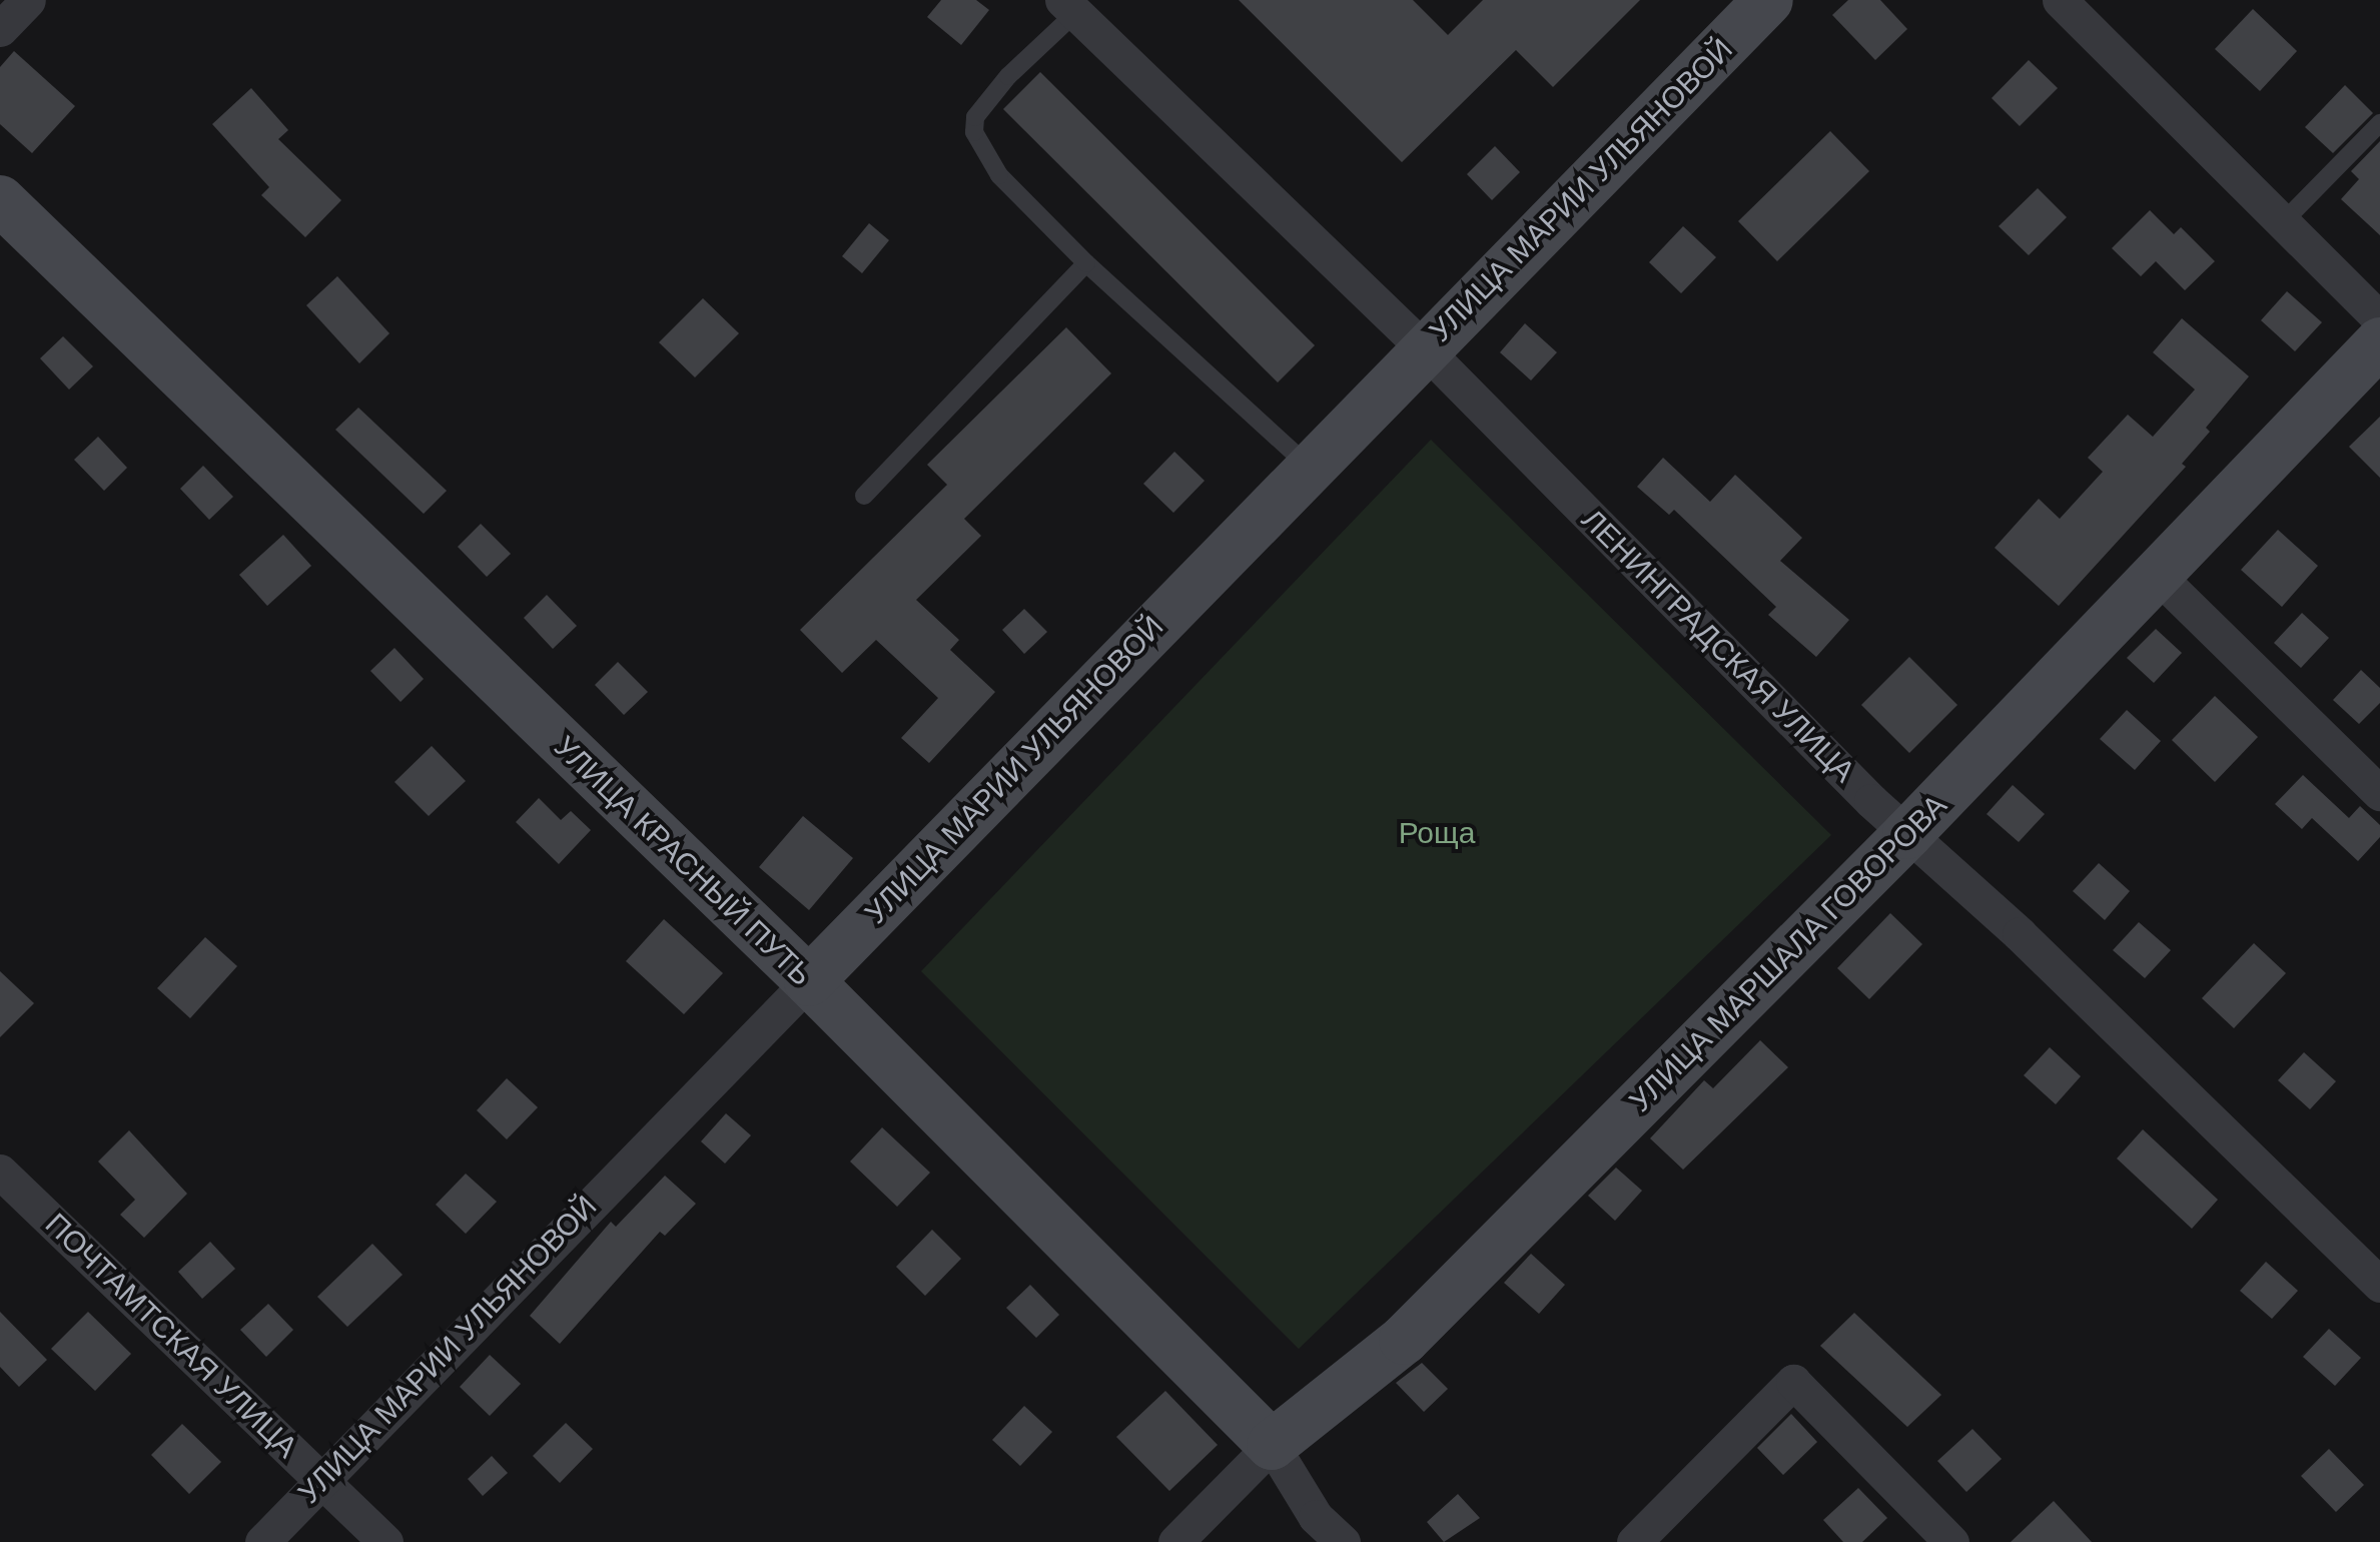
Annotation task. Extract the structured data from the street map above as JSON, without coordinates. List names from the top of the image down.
{
  "streets": {
    "street": [
      "УЛИЦА МАРИИ УЛЬЯНОВОЙ",
      "ЛЕНИНГРАДСКАЯ УЛИЦА",
      "УЛИЦА КРАСНЫЙ ПУТЬ",
      "УЛИЦА МАРШАЛА ГОВОРОВА",
      "ПОЧТАМТСКАЯ УЛИЦА"
    ]
  },
  "crossings": [
    ["УЛИЦА МАРИИ УЛЬЯНОВОЙ", "ЛЕНИНГРАДСКАЯ УЛИЦА"],
    ["УЛИЦА МАРИИ УЛЬЯНОВОЙ", "УЛИЦА КРАСНЫЙ ПУТЬ"],
    ["УЛИЦА МАРИИ УЛЬЯНОВОЙ", "ПОЧТАМТСКАЯ УЛИЦА"],
    ["ЛЕНИНГРАДСКАЯ УЛИЦА", "УЛИЦА МАРШАЛА ГОВОРОВА"],
    ["УЛИЦА КРАСНЫЙ ПУТЬ", "УЛИЦА МАРШАЛА ГОВОРОВА"]
  ],
  "parks": ["Роща"]
}
